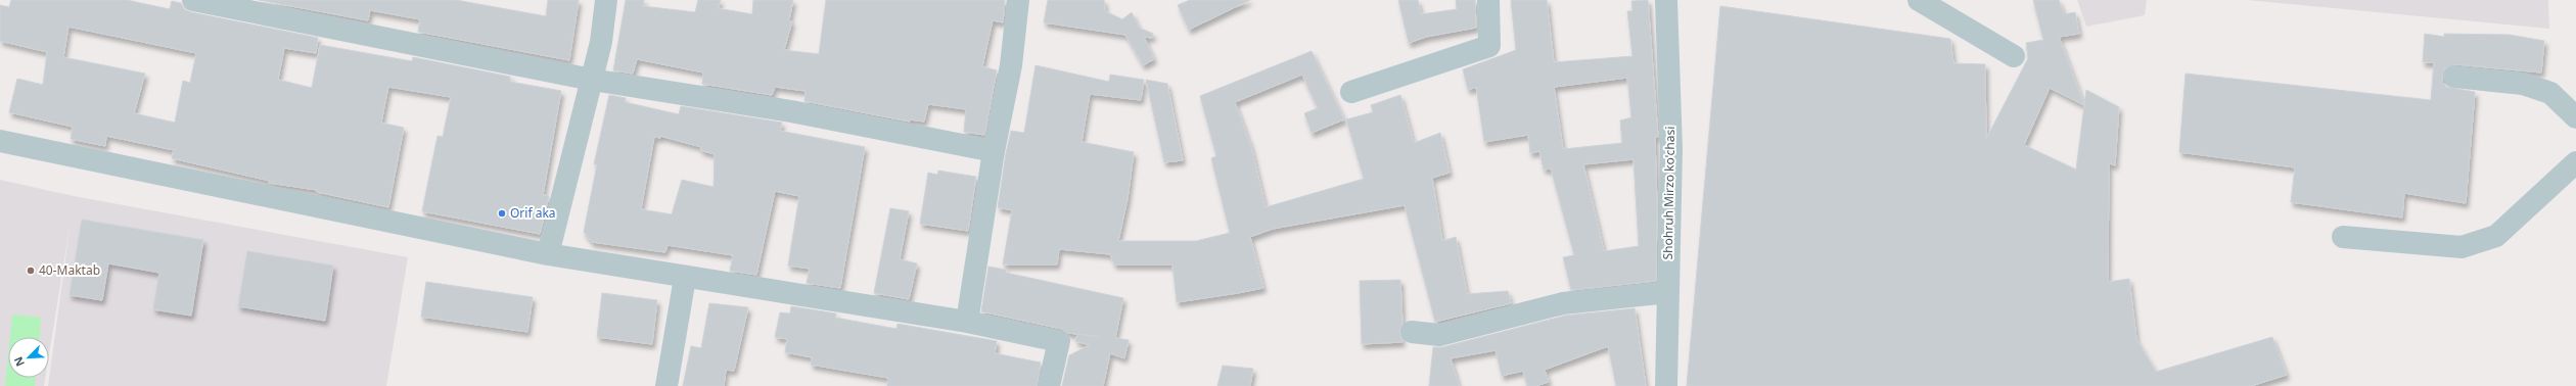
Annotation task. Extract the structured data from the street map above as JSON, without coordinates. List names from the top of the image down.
{
  "streets": {
    "street": ["Shohruh Mirzo ko'chasi"]
  },
  "places": ["Orif aka", "40-Maktab"],
  "north": "bottom left"
}
